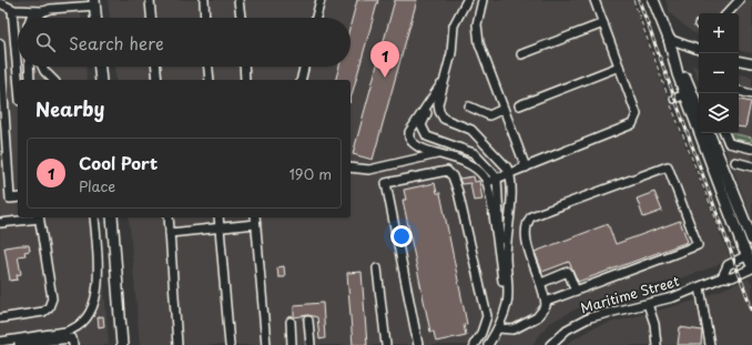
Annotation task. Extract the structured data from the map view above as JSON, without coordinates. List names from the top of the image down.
{
  "streets": {
    "street": ["Maritime Street"]
  },
  "page": {
    "map_buttons": ["+", "−"],
    "search": "Search here",
    "pins": "1",
    "heading": "Nearby",
    "list": [
      {
        "mark": "1",
        "name": "Cool Port",
        "note": "Place",
        "value": "190 m"
      }
    ]
  }
}
